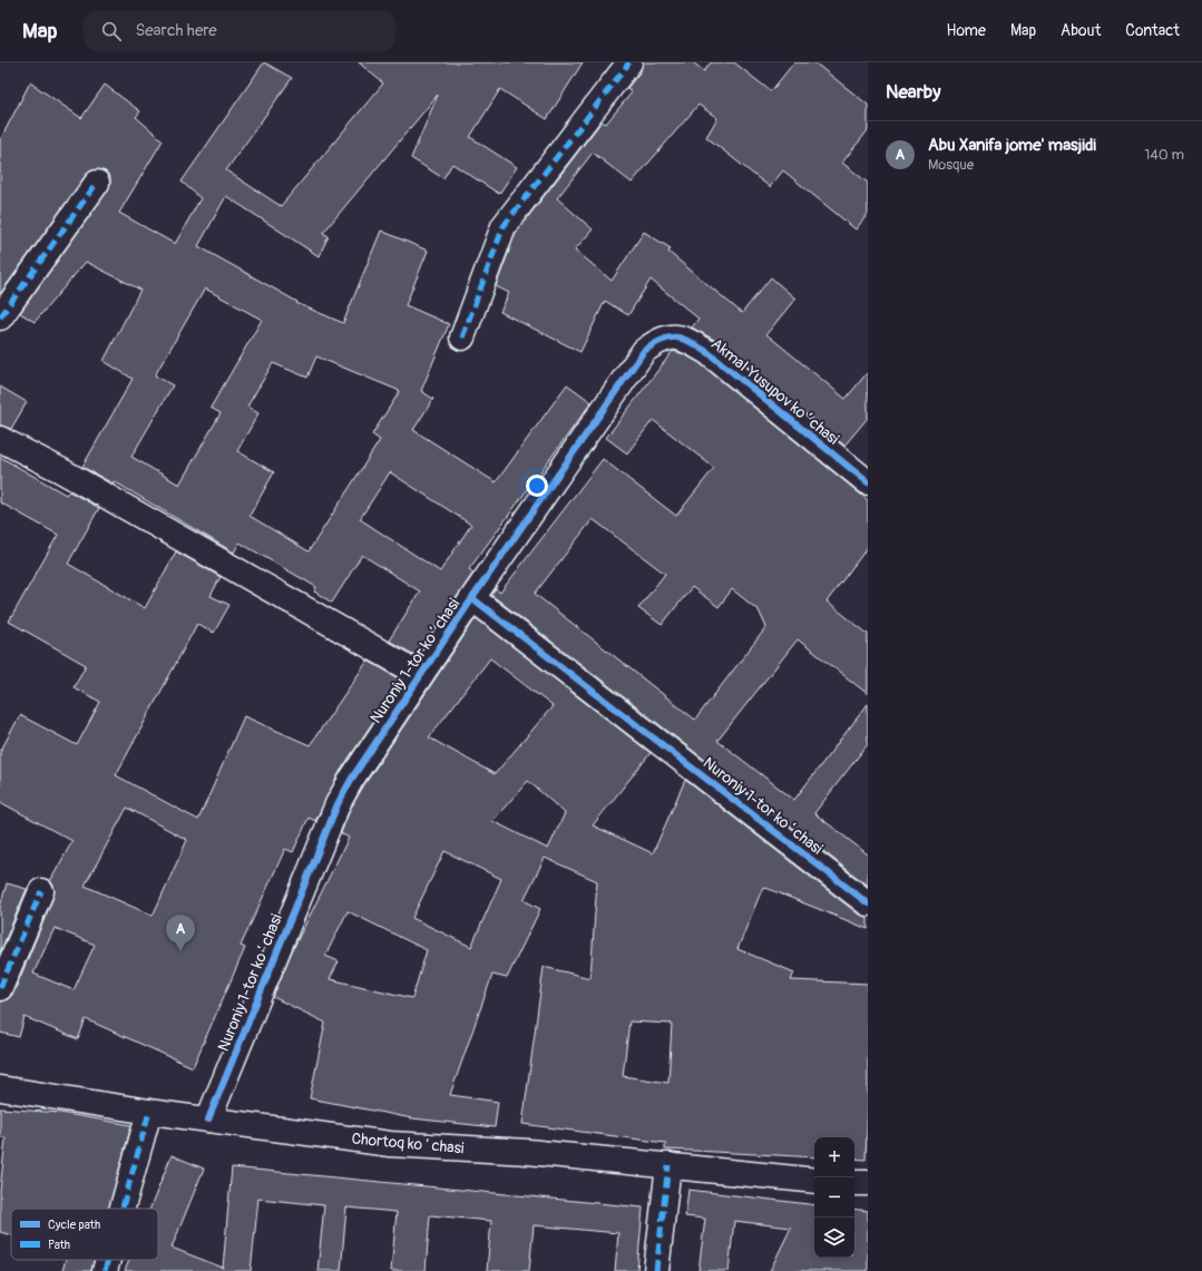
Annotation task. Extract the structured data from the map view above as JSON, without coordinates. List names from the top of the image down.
{
  "streets": {
    "street": ["Akmal Yusupov koʻchasi", "Nuroniy 1-tor koʻchasi", "Chortoq koʻchasi"]
  },
  "crossings": [
    ["Akmal Yusupov koʻchasi", "Nuroniy 1-tor koʻchasi"],
    ["Nuroniy 1-tor koʻchasi", "Chortoq koʻchasi"]
  ],
  "legend": ["Cycle path", "Path"],
  "page": {
    "header": "Map",
    "search": "Search here",
    "nav": [
      "Home",
      "Map",
      "About",
      "Contact"
    ],
    "heading": "Nearby",
    "list": [
      {
        "mark": "A",
        "name": "Abu Xanifa jome' masjidi",
        "note": "Mosque",
        "value": "140 m"
      }
    ],
    "pins": "A",
    "map_buttons": ["+", "−"]
  }
}
